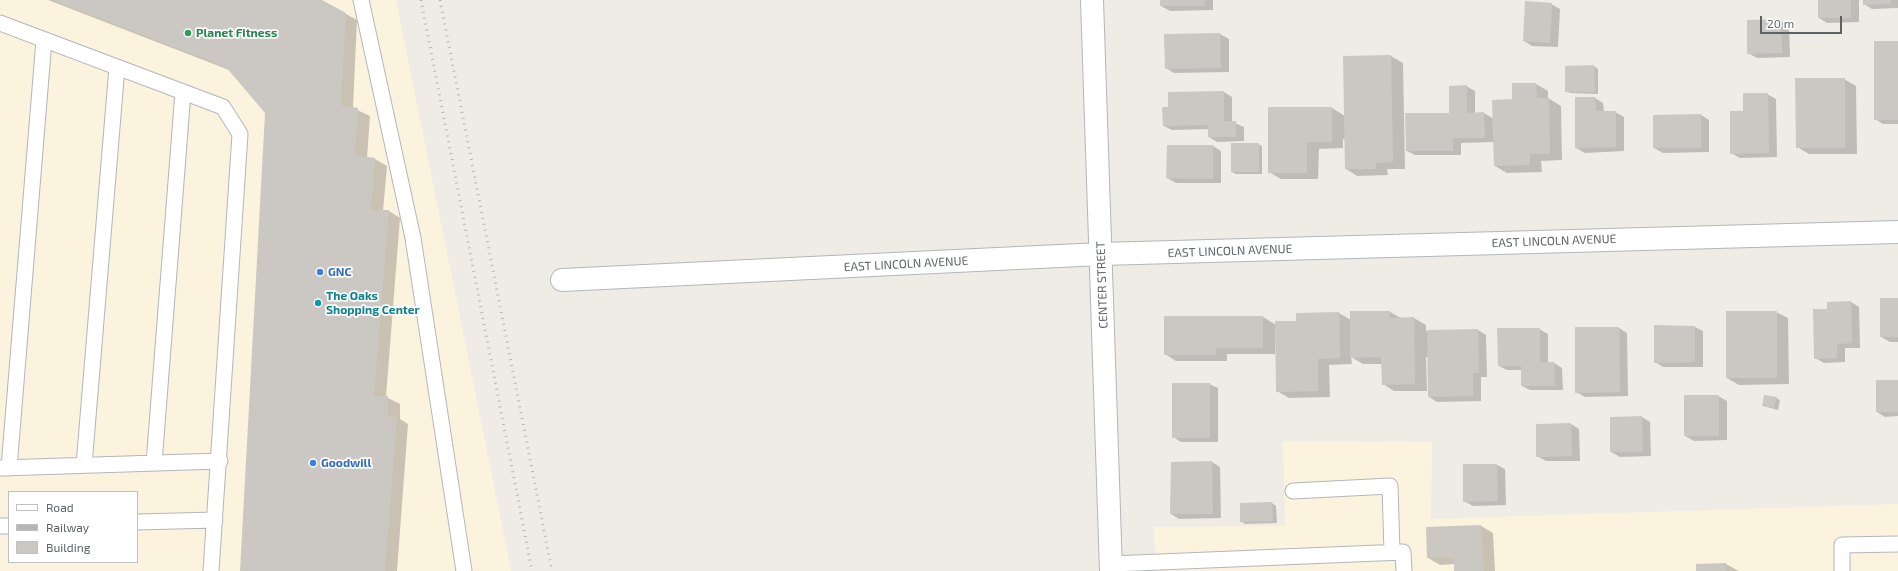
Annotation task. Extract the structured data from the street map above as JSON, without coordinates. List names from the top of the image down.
{
  "streets": {
    "street": ["EAST LINCOLN AVENUE", "CENTER STREET"]
  },
  "crossings": [
    ["EAST LINCOLN AVENUE", "CENTER STREET"]
  ],
  "places": [
    "Planet Fitness",
    "GNC",
    "The Oaks Shopping Center",
    "Goodwill"
  ],
  "legend": ["Road", "Railway", "Building"],
  "scale_bar": "20 m"
}
